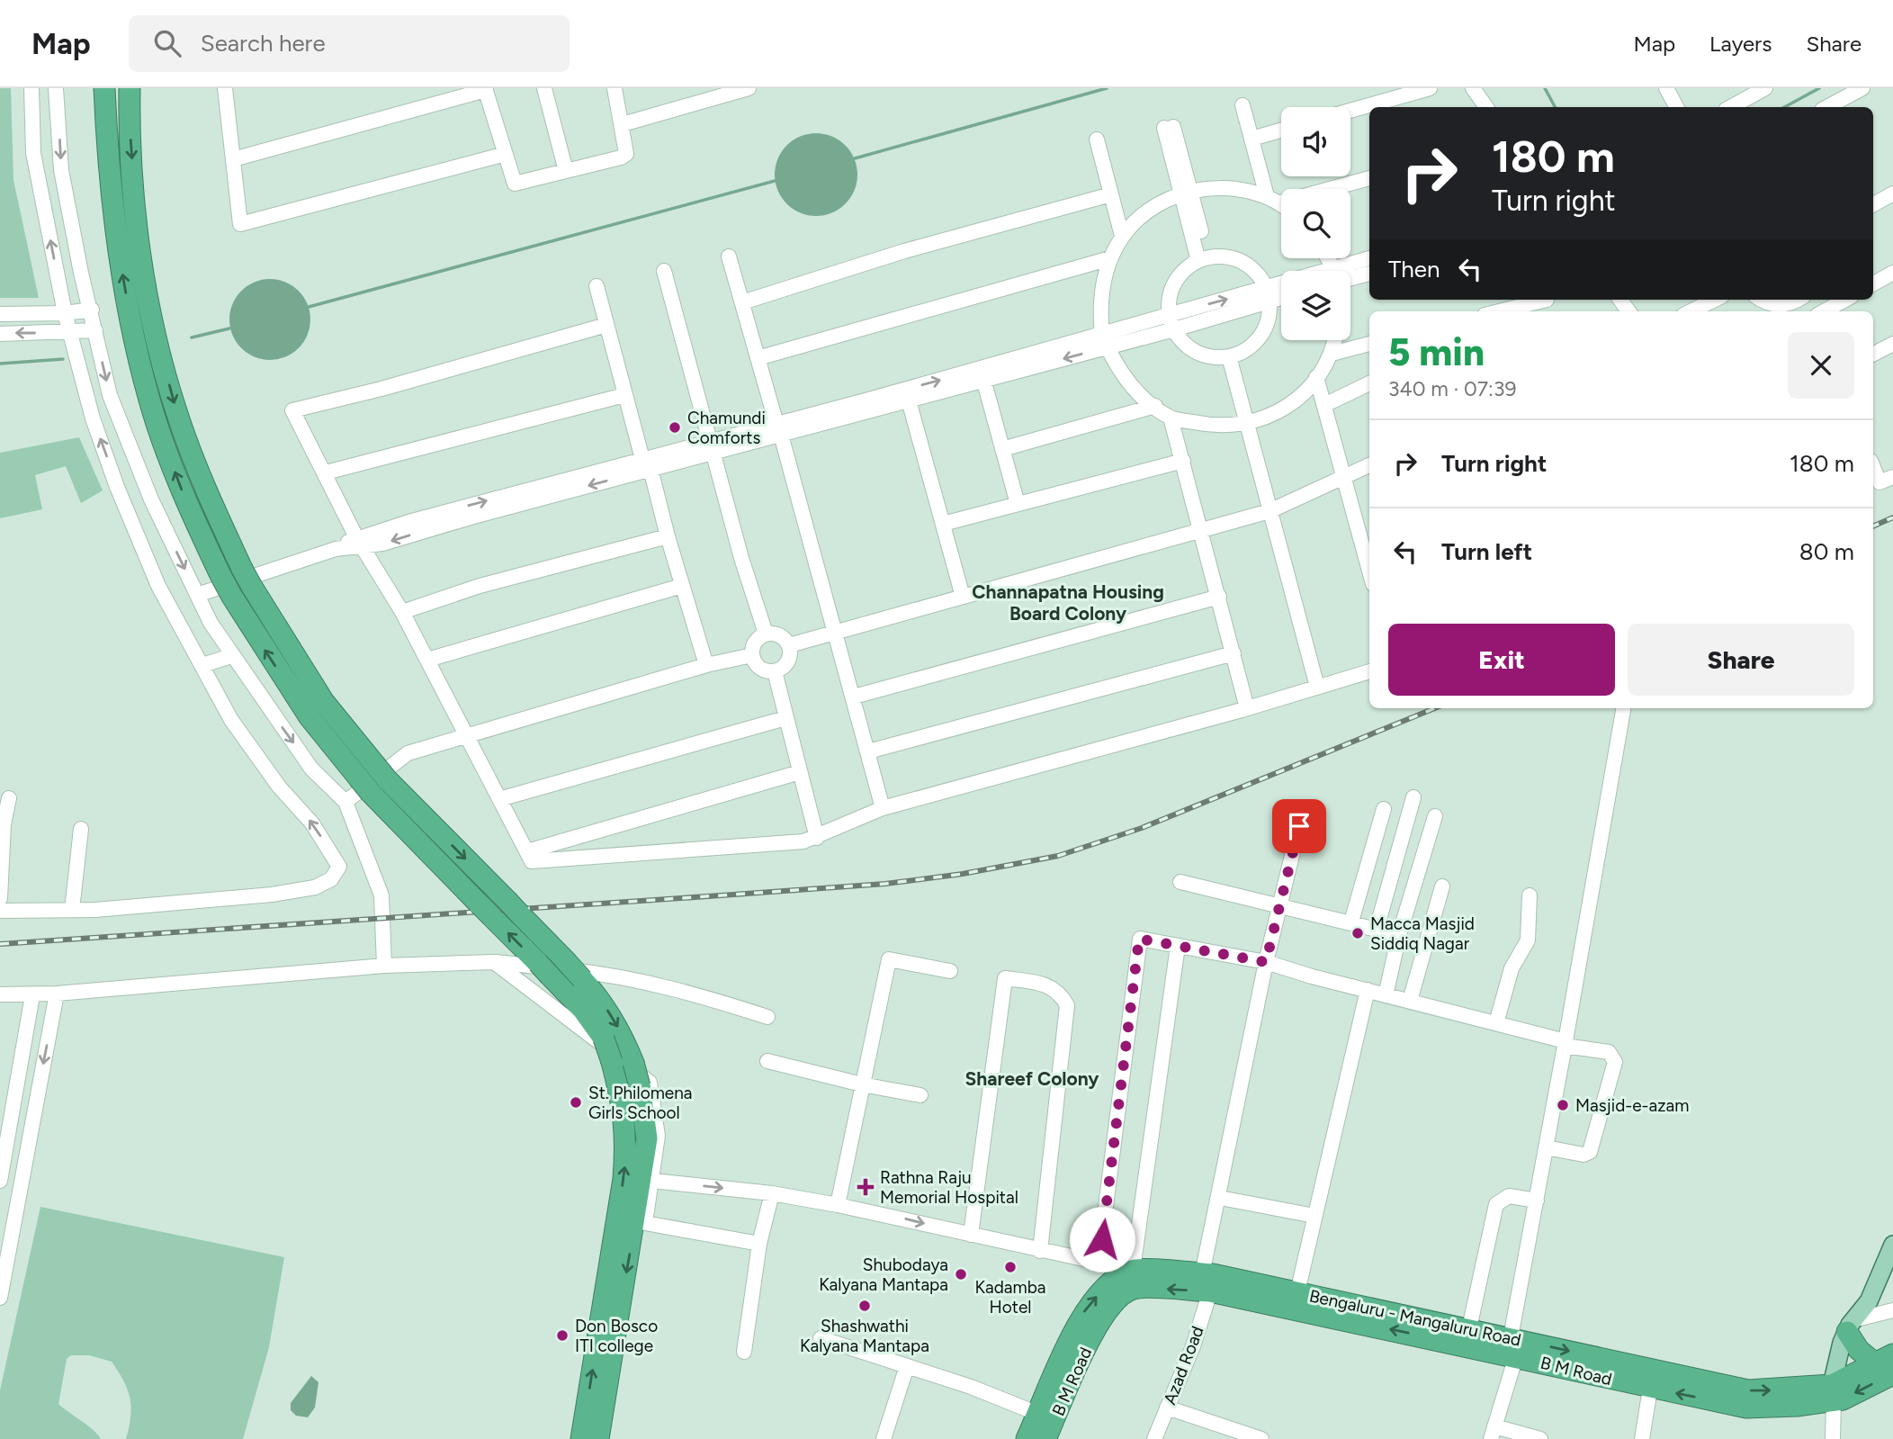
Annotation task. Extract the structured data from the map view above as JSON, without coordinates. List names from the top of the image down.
{
  "streets": {
    "highway": ["Bengaluru - Mangaluru Road", "B M Road"],
    "street": ["Azad Road"]
  },
  "crossings": [
    ["Bengaluru - Mangaluru Road", "Azad Road"],
    ["Bengaluru - Mangaluru Road", "B M Road"],
    ["Azad Road", "B M Road"]
  ],
  "one_way": ["B M Road"],
  "districts": ["Channapatna Housing Board Colony", "Shareef Colony"],
  "places": {
    "other": [
      "Chamundi Comforts",
      "Macca Masjid Siddiq Nagar",
      "St. Philomena Girls School",
      "Masjid-e-azam",
      "Kadamba Hotel",
      "Shubodaya Kalyana Mantapa",
      "Shashwathi Kalyana Mantapa",
      "Don Bosco ITI college"
    ],
    "health": ["Rathna Raju Memorial Hospital"]
  },
  "page": {
    "header": "Map",
    "search": "Search here",
    "nav": ["Map", "Layers", "Share"],
    "turn": ["180 m", "Turn right"],
    "then": "Then",
    "heading": ["5 min", "340 m · 07:39"],
    "list": [
      {
        "name": "Turn right",
        "value": "180 m"
      },
      {
        "name": "Turn left",
        "value": "80 m"
      }
    ],
    "buttons": ["Exit", "Share"]
  }
}
